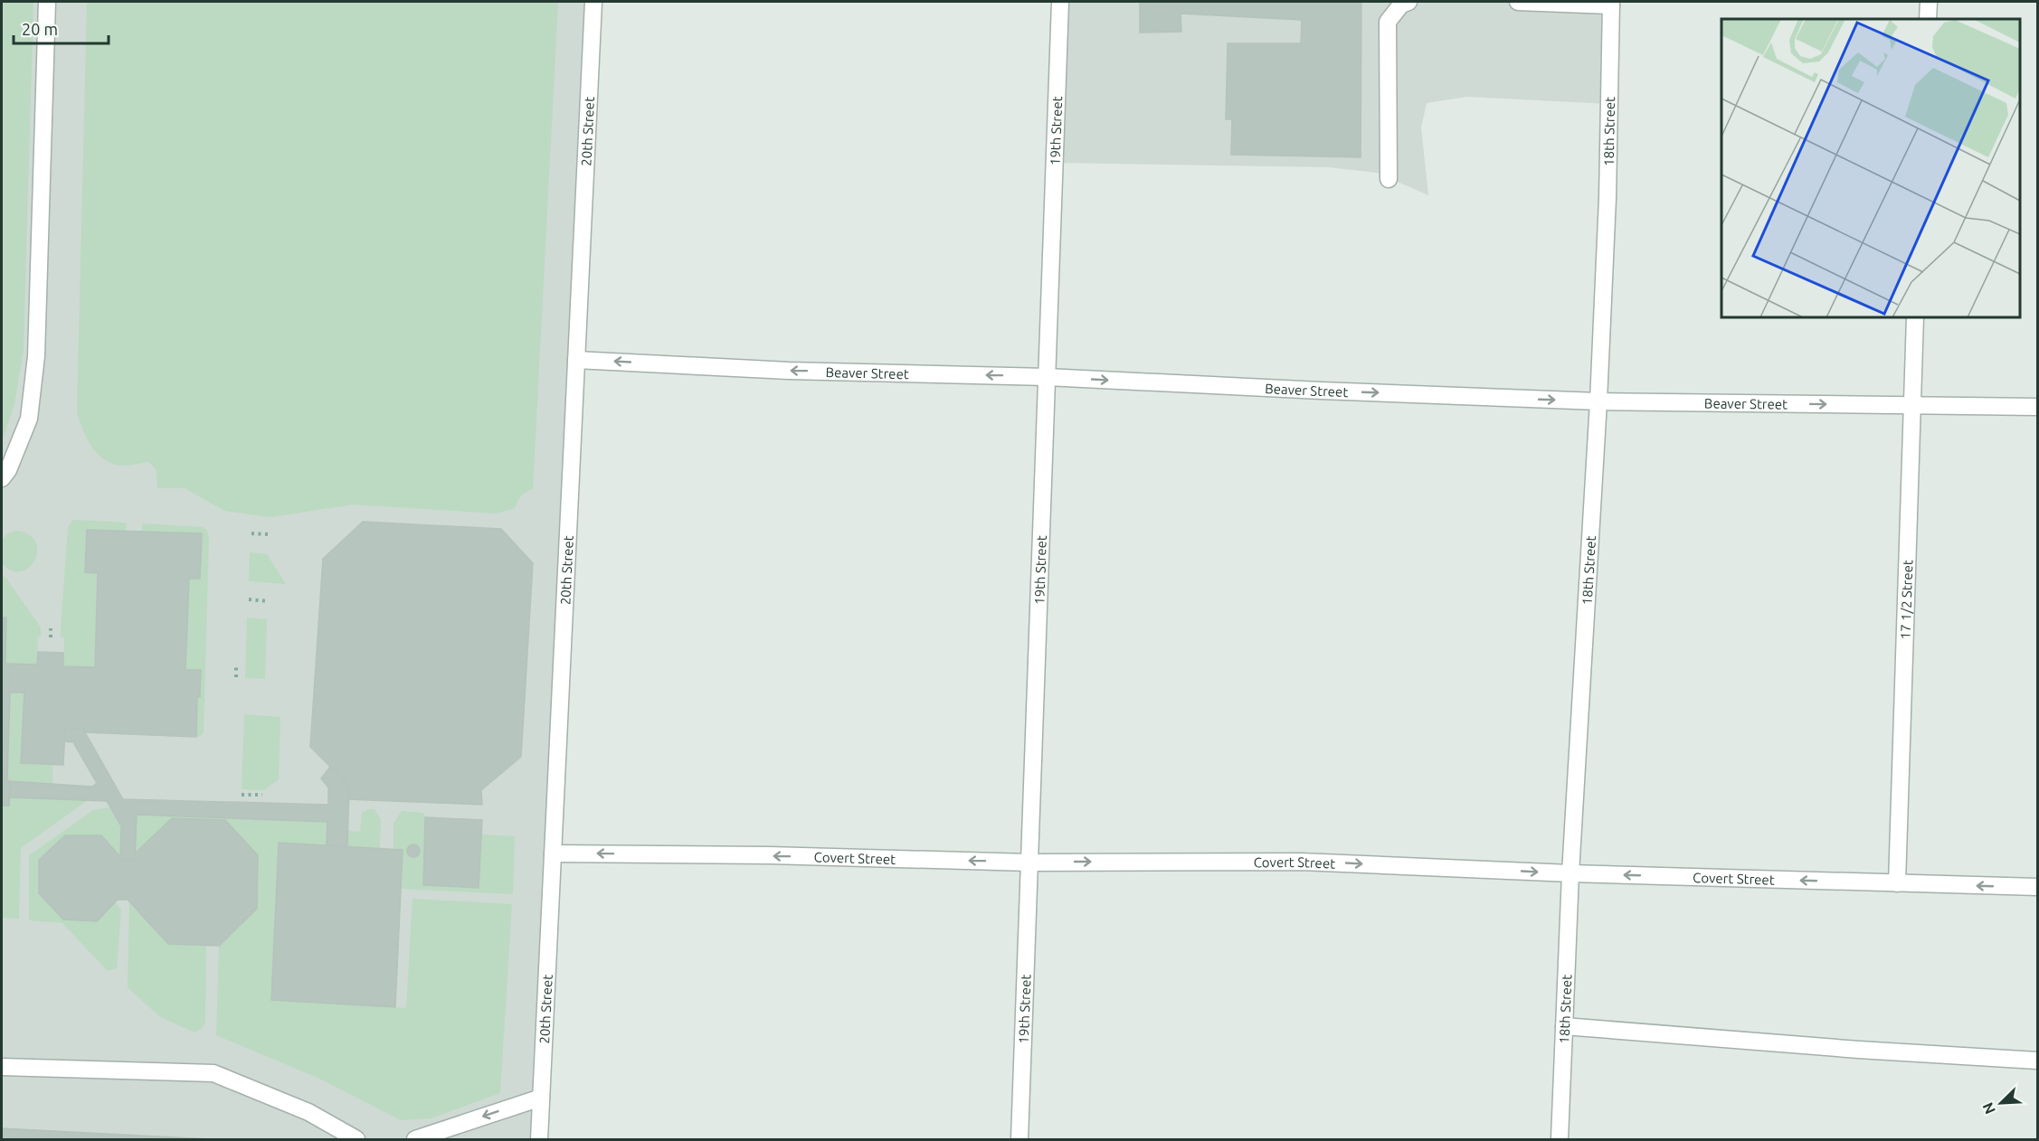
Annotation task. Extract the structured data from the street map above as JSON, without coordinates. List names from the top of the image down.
{
  "streets": {
    "street": [
      "19th Street",
      "20th Street",
      "18th Street",
      "Beaver Street",
      "17 1/2 Street",
      "Covert Street"
    ]
  },
  "crossings": [
    ["19th Street", "Beaver Street"],
    ["19th Street", "Covert Street"],
    ["20th Street", "Beaver Street"],
    ["20th Street", "Covert Street"],
    ["18th Street", "Beaver Street"],
    ["18th Street", "Covert Street"],
    ["Beaver Street", "17 1/2 Street"],
    ["17 1/2 Street", "Covert Street"]
  ],
  "scale_bar": "20 m",
  "north": "bottom left"
}
